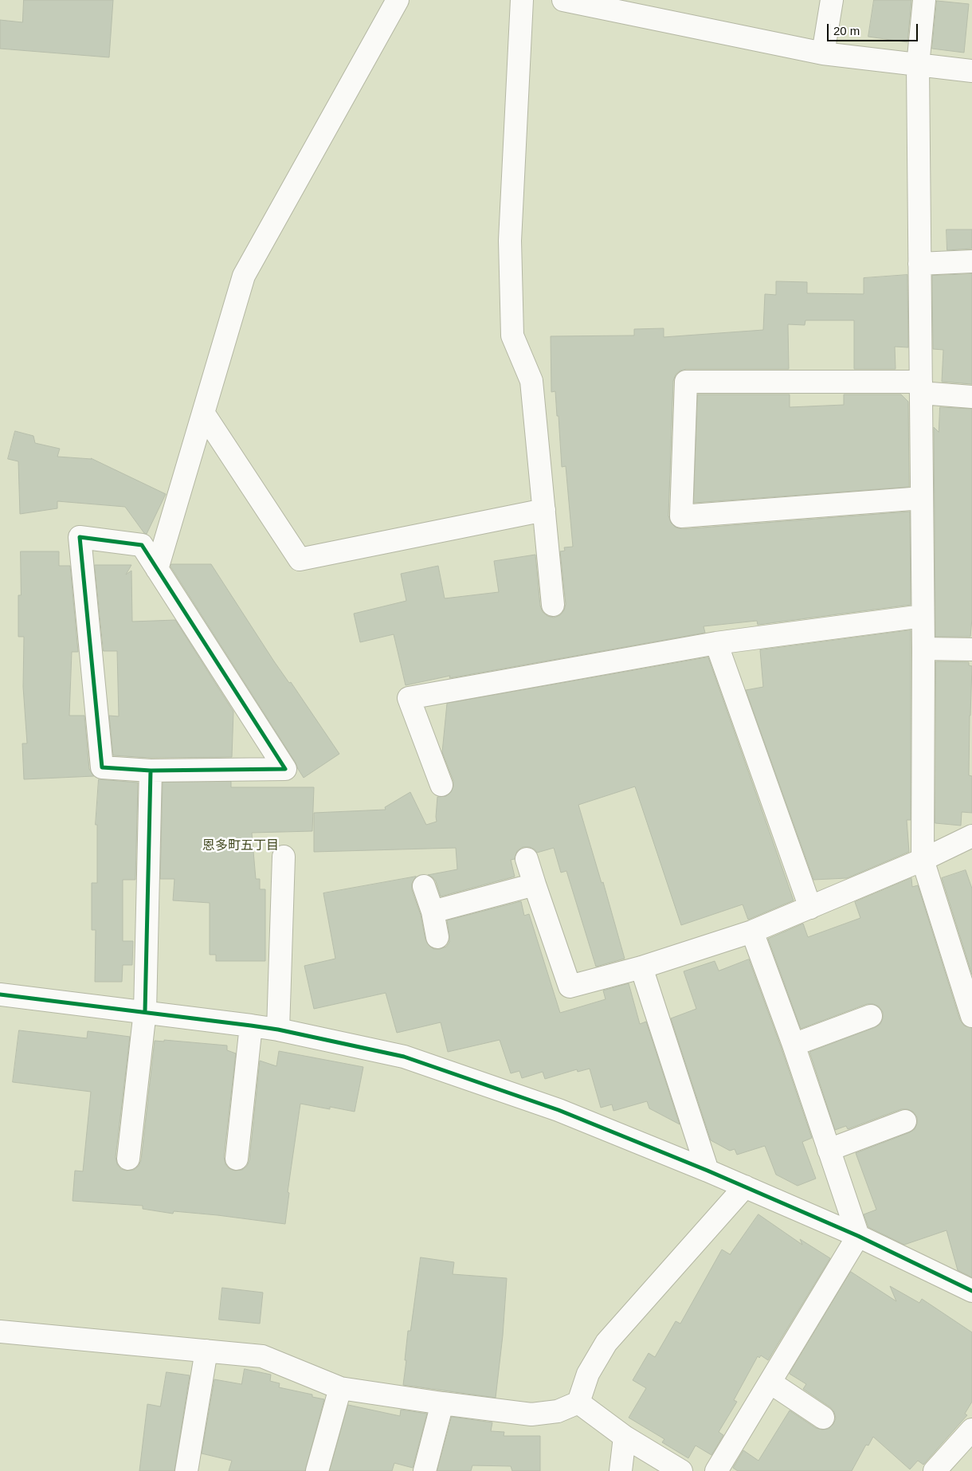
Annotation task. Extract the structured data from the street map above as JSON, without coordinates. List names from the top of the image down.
{
  "districts": ["恩多町五丁目"],
  "scale_bar": "20 m"
}
